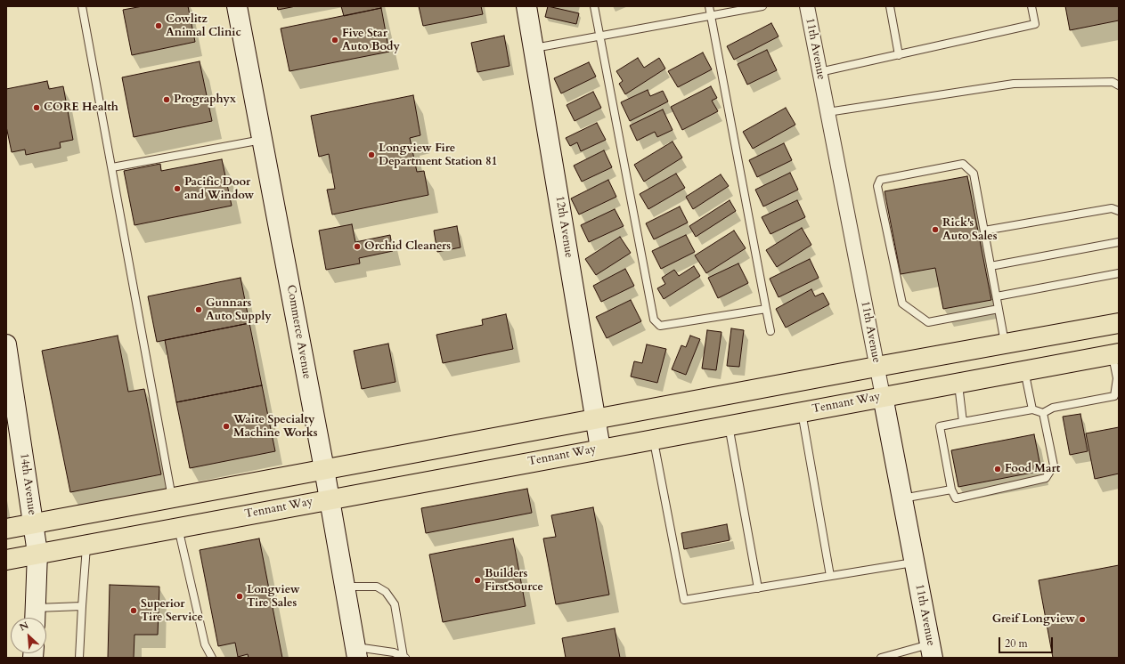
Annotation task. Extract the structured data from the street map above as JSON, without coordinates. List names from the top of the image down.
{
  "streets": {
    "main road": ["Tennant Way"],
    "street": [
      "11th Avenue",
      "12th Avenue",
      "Commerce Avenue",
      "14th Avenue"
    ]
  },
  "crossings": [
    ["11th Avenue", "Tennant Way"],
    ["12th Avenue", "Tennant Way"],
    ["Commerce Avenue", "Tennant Way"],
    ["Tennant Way", "14th Avenue"]
  ],
  "places": [
    "Cowlitz Animal Clinic",
    "Five Star Auto Body",
    "Prographyx",
    "CORE Health",
    "Longview Fire Department Station 81",
    "Pacific Door and Window",
    "Rick's Auto Sales",
    "Orchid Cleaners",
    "Gunnars Auto Supply",
    "Waite Specialty Machine Works",
    "Food Mart",
    "Builders FirstSource",
    "Longview Tire Sales",
    "Superior Tire Service",
    "Greif Longview"
  ],
  "scale_bar": "20 m",
  "north": "top left"
}
